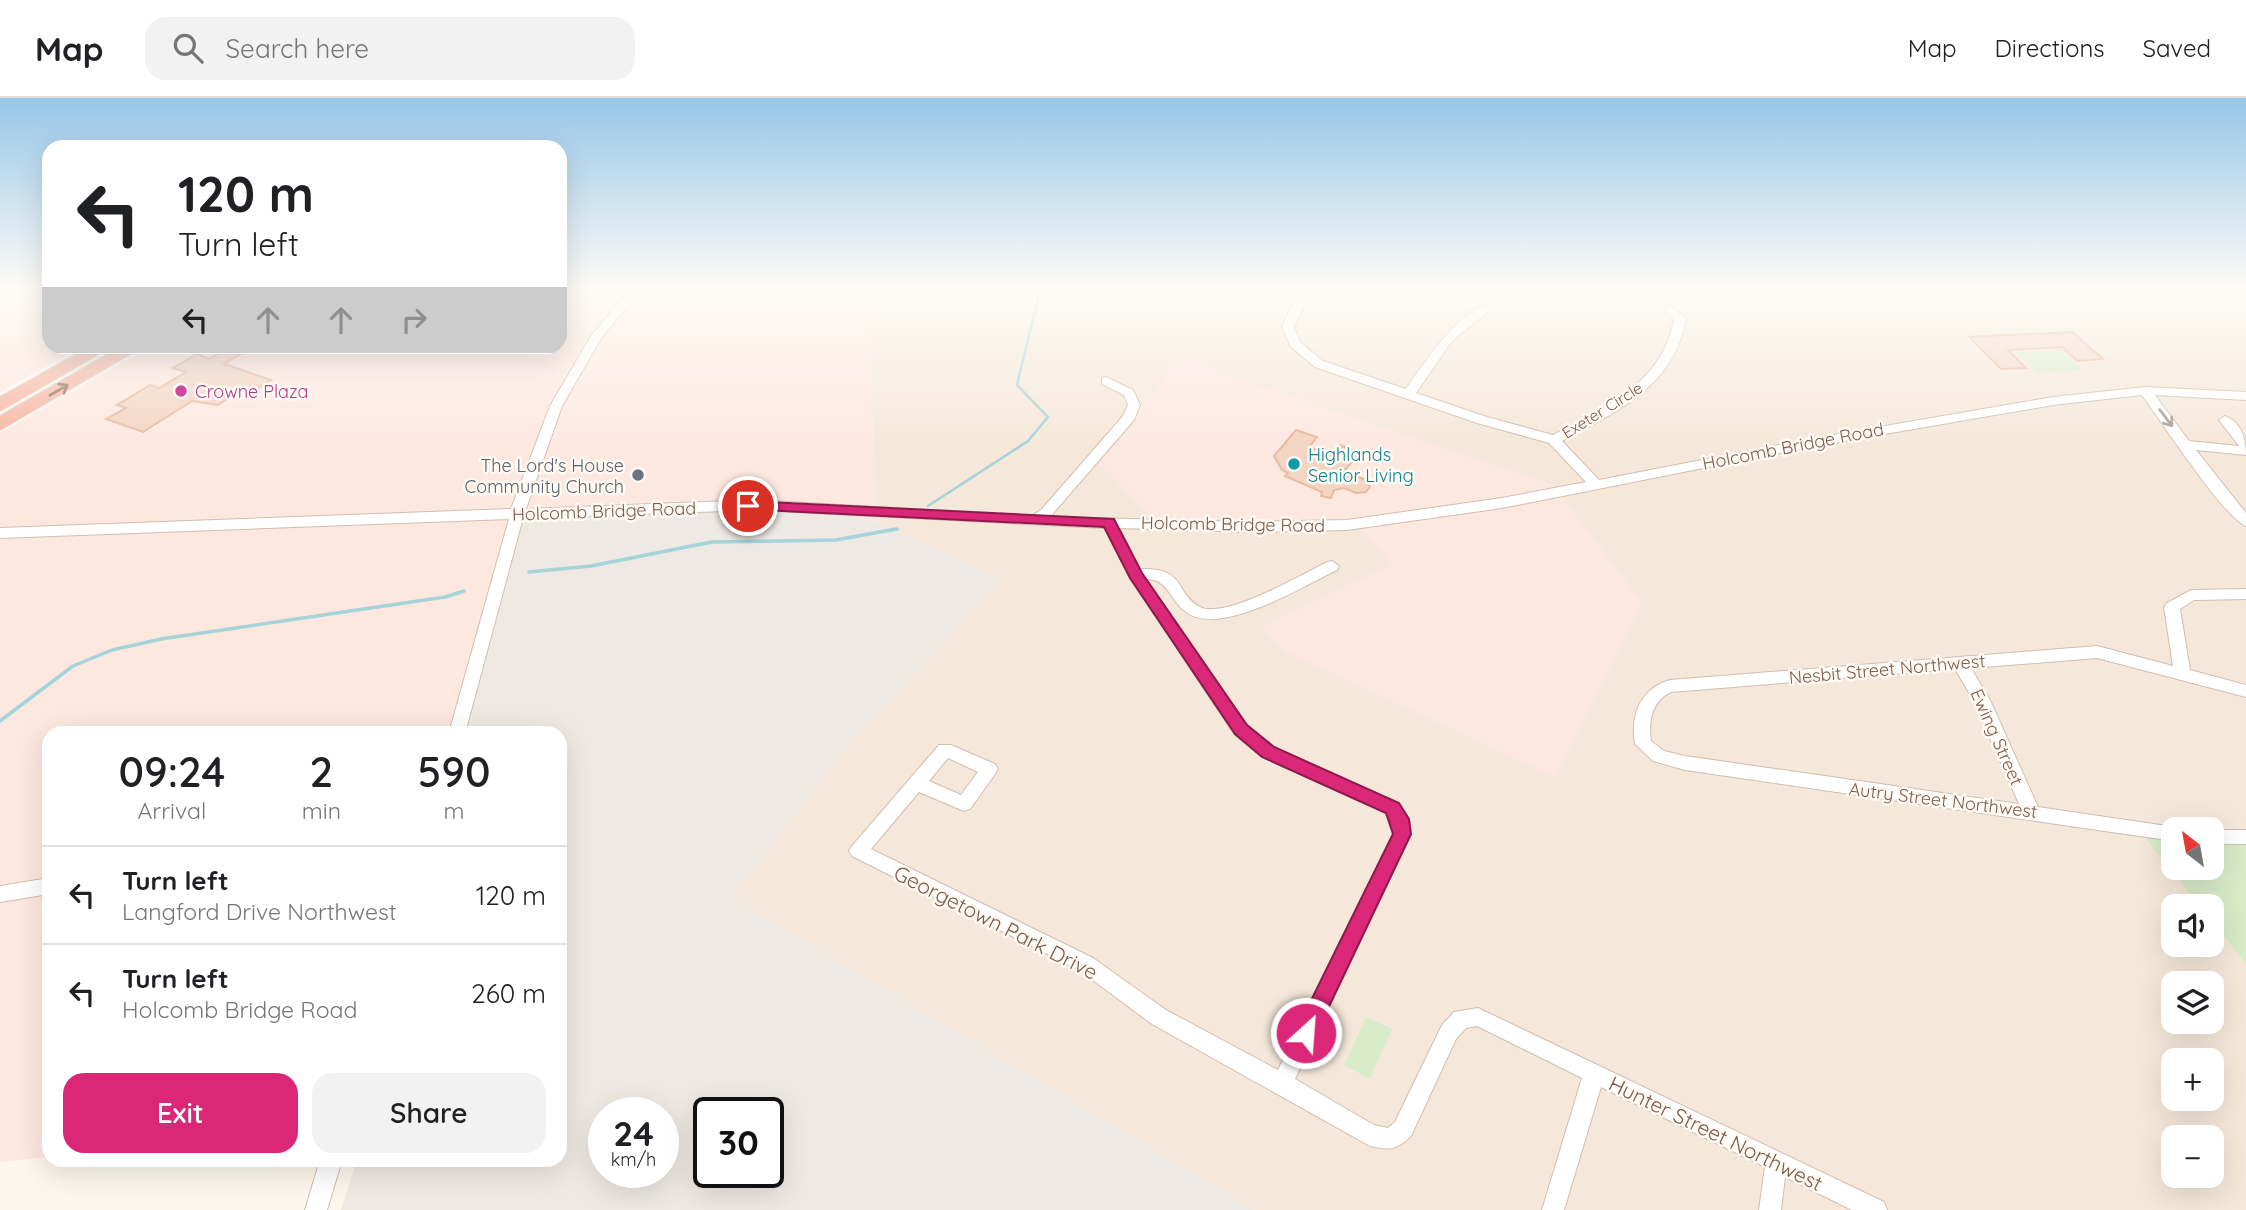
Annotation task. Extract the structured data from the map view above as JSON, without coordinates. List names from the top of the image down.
{
  "streets": {
    "street": [
      "Exeter Circle",
      "Holcomb Bridge Road",
      "Nesbit Street Northwest",
      "Ewing Street",
      "Autry Street Northwest",
      "Georgetown Park Drive",
      "Hunter Street Northwest"
    ]
  },
  "crossings": [
    ["Nesbit Street Northwest", "Ewing Street"],
    ["Nesbit Street Northwest", "Autry Street Northwest"],
    ["Ewing Street", "Autry Street Northwest"],
    ["Georgetown Park Drive", "Hunter Street Northwest"]
  ],
  "places": ["Crowne Plaza", "Highlands Senior Living", "The Lord's House Community Church"],
  "north": "top left",
  "page": {
    "header": "Map",
    "search": "Search here",
    "nav": ["Map", "Directions", "Saved"],
    "turn": ["120 m", "Turn left"],
    "eta": [
      "09:24",
      "Arrival",
      "2",
      "min",
      "590",
      "m"
    ],
    "map_buttons": ["+", "−"],
    "list": [
      {
        "name": "Turn left",
        "note": "Langford Drive Northwest",
        "value": "120 m"
      },
      {
        "name": "Turn left",
        "note": "Holcomb Bridge Road",
        "value": "260 m"
      }
    ],
    "buttons": ["Exit", "Share"],
    "speed": "24 km/h",
    "limit": "30"
  }
}
